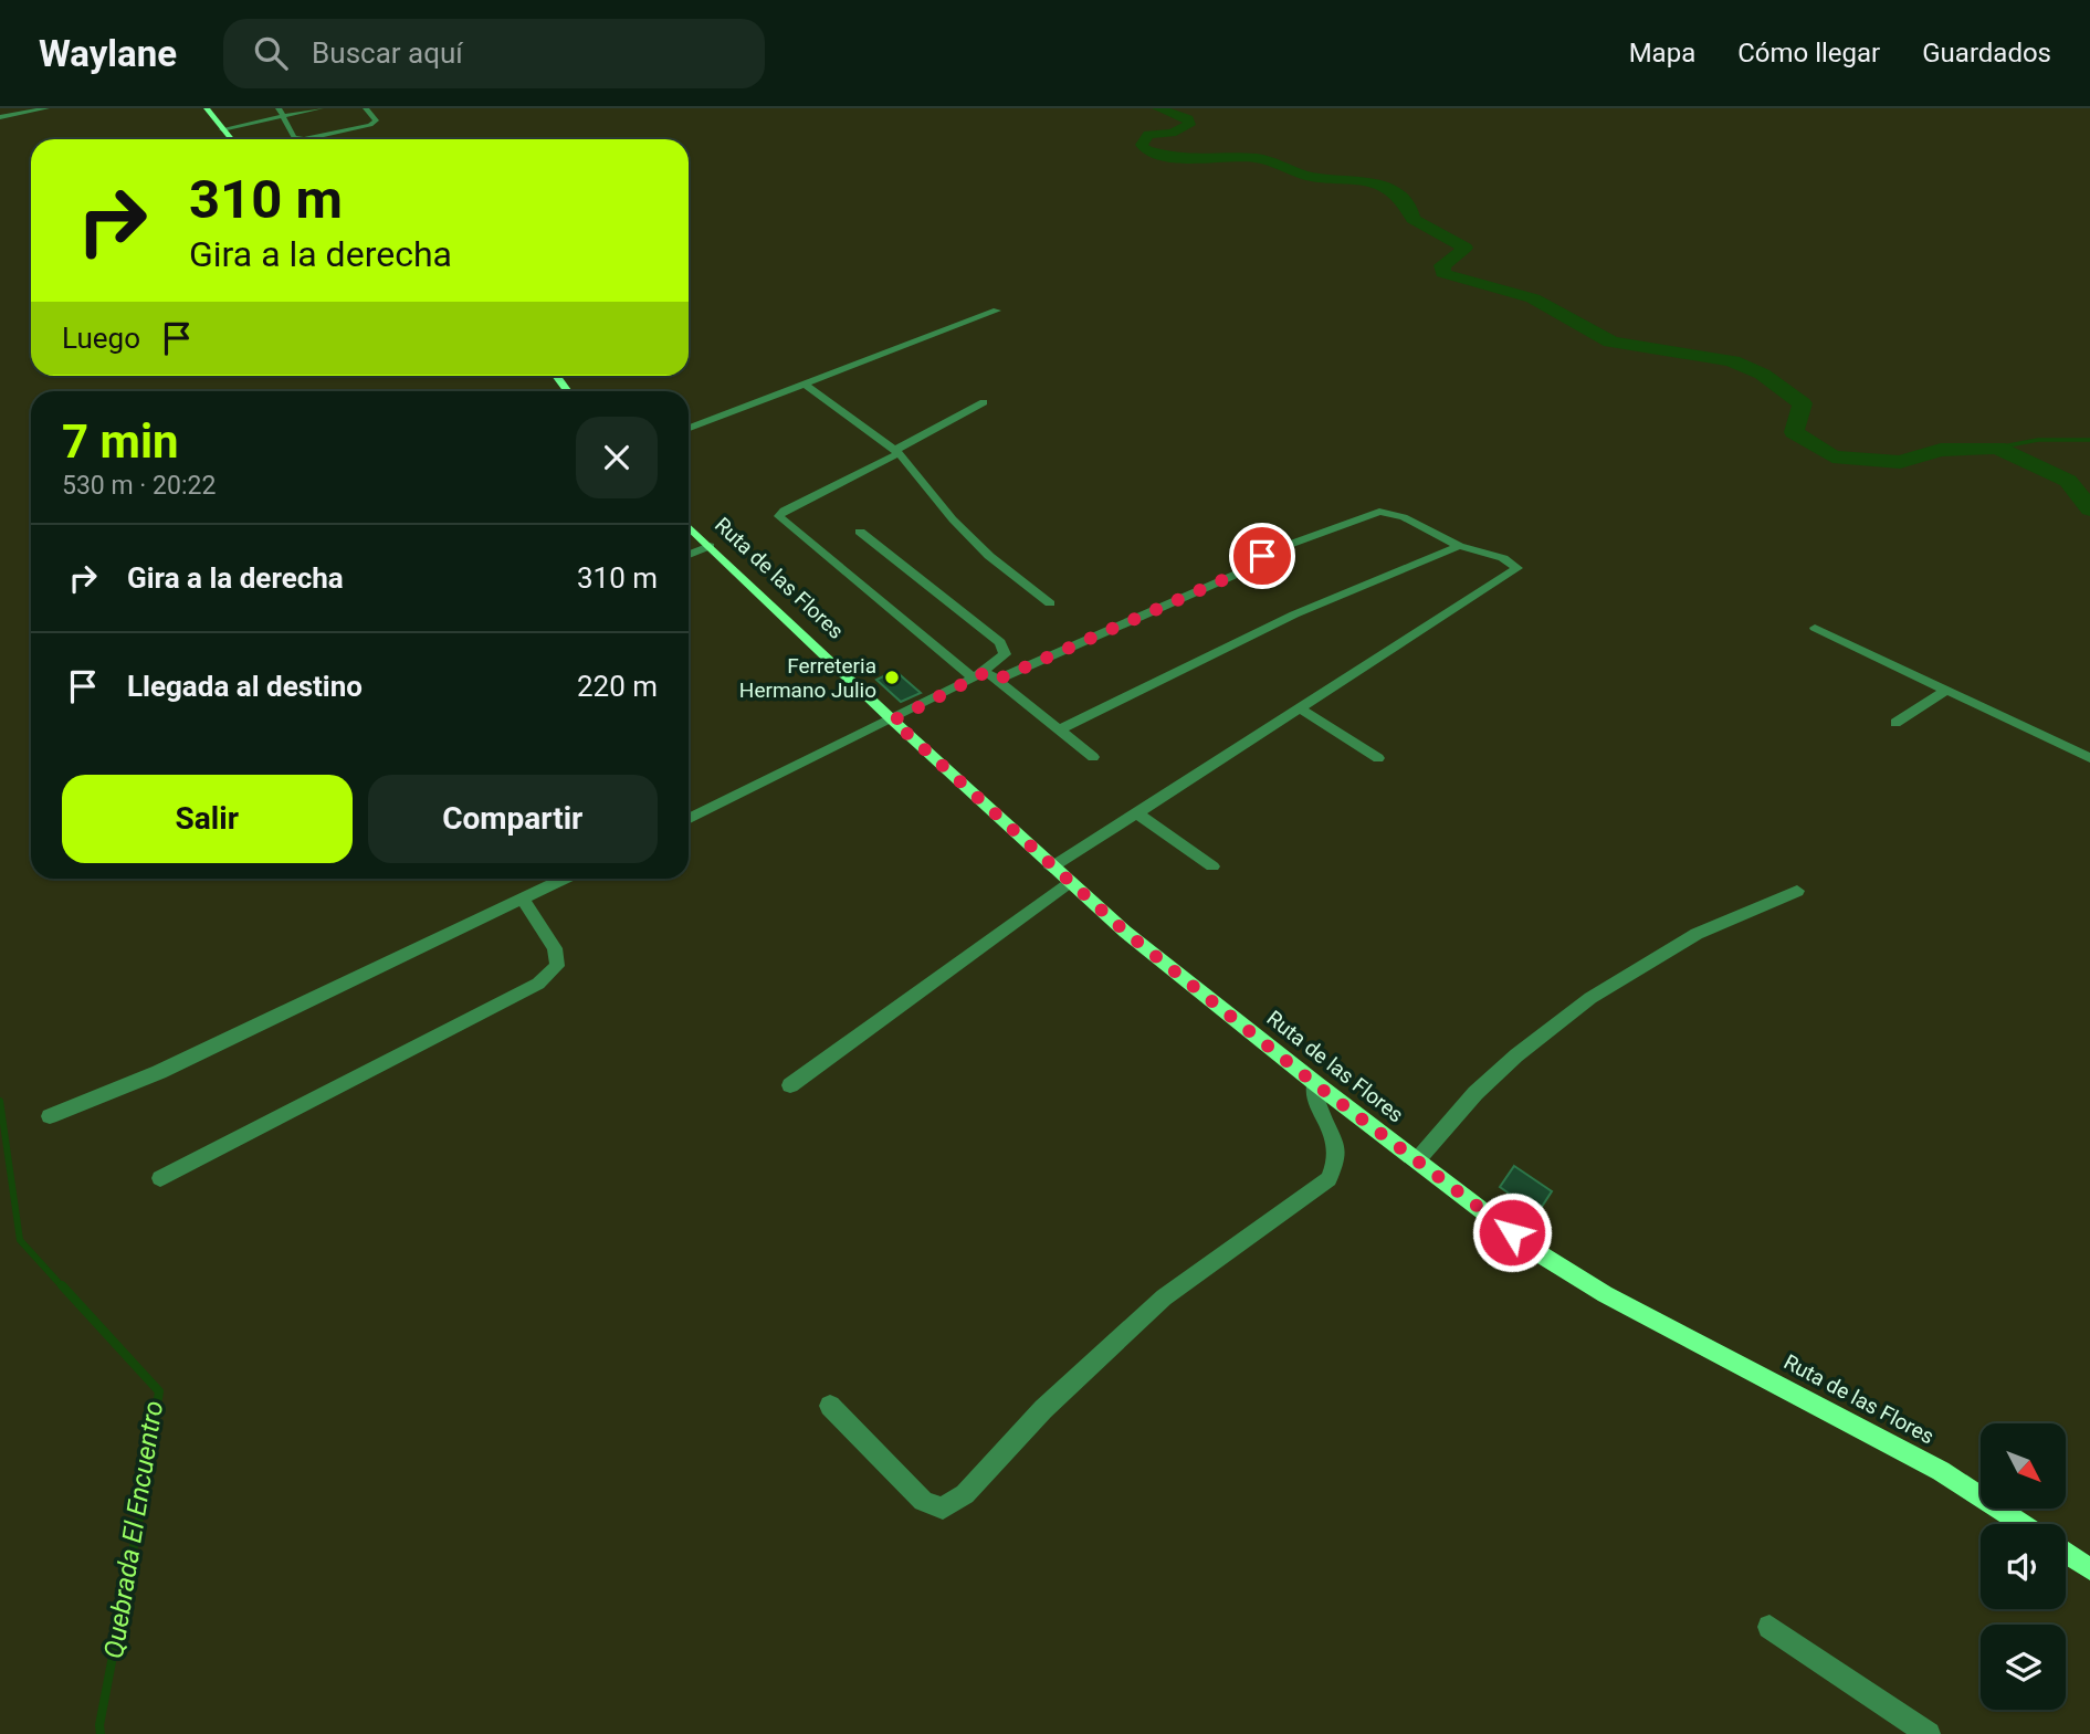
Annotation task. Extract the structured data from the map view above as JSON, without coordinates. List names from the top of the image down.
{
  "streets": {
    "main road": ["Ruta de las Flores"]
  },
  "water": ["Quebrada El Encuentro"],
  "places": ["Ferreteria Hermano Julio"],
  "north": "bottom right",
  "page": {
    "header": "Waylane",
    "search": "Buscar aquí",
    "nav": ["Mapa", "Cómo llegar", "Guardados"],
    "turn": ["310 m", "Gira a la derecha"],
    "then": "Luego",
    "heading": ["7 min", "530 m · 20:22"],
    "list": [
      {
        "name": "Gira a la derecha",
        "value": "310 m"
      },
      {
        "name": "Llegada al destino",
        "value": "220 m"
      }
    ],
    "buttons": ["Salir", "Compartir"]
  }
}
